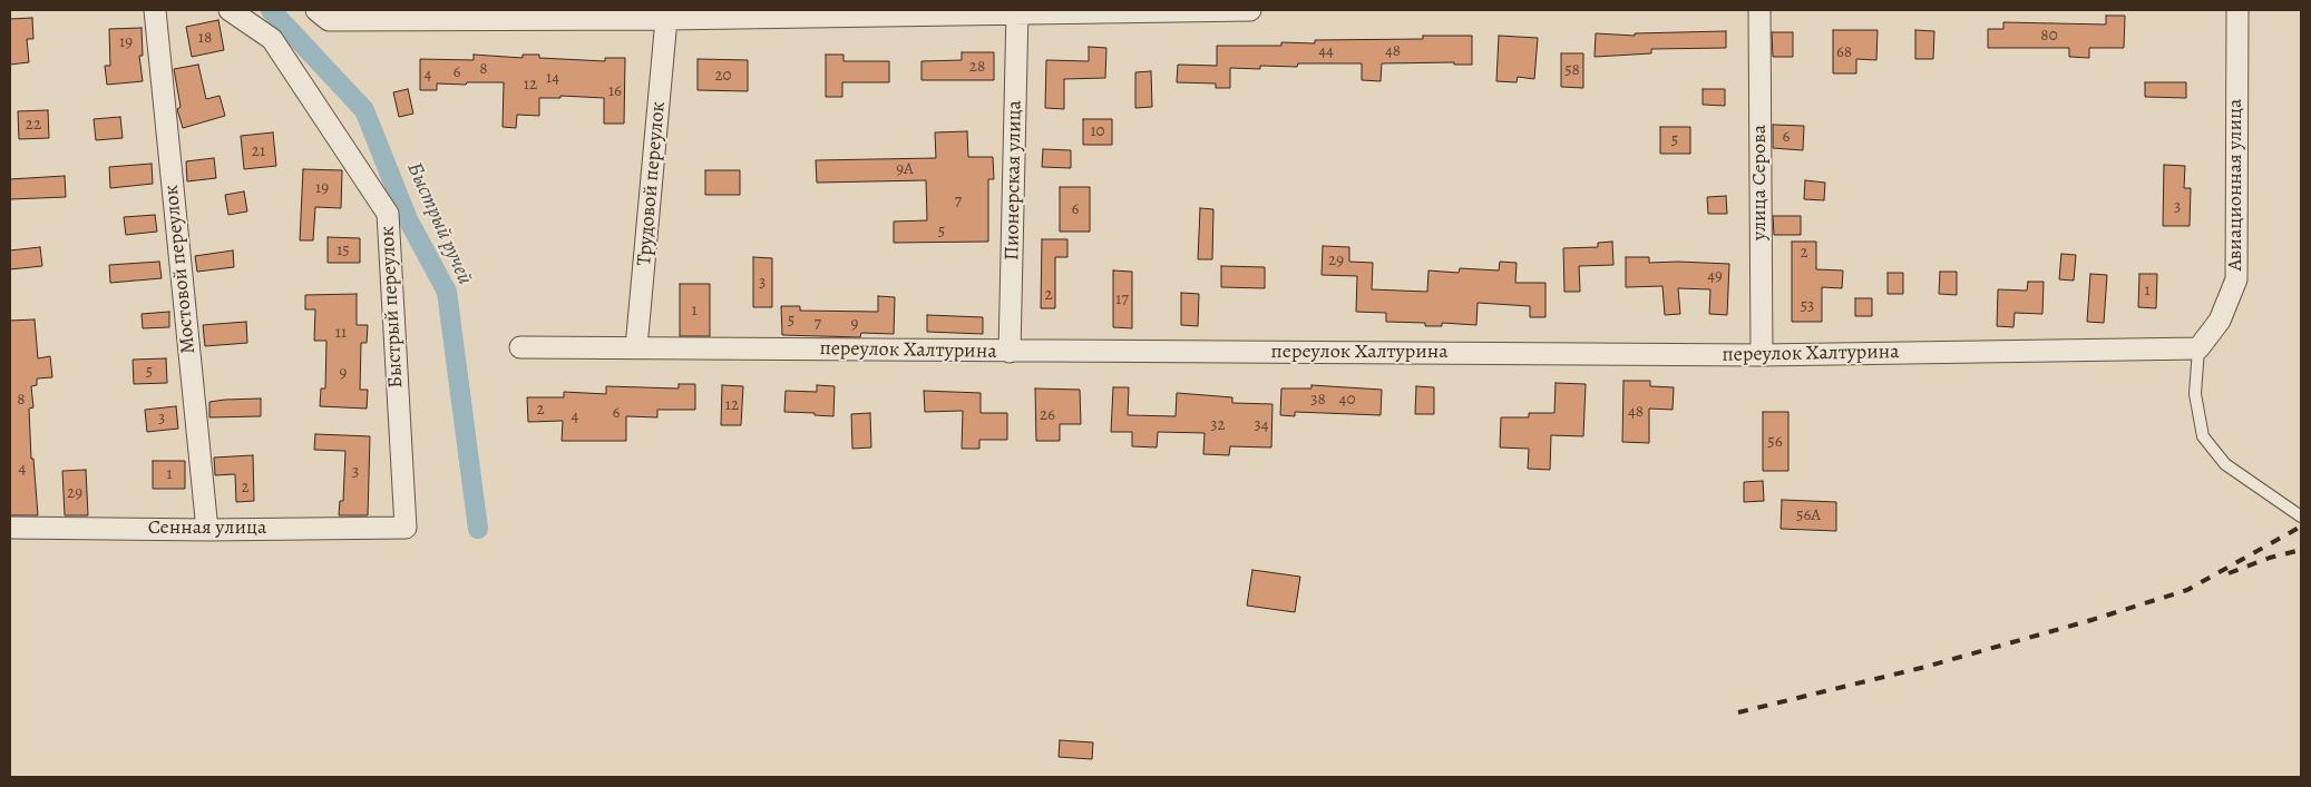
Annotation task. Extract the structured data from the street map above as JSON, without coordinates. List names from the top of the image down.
{
  "streets": {
    "street": [
      "Пионерская улица",
      "улица Серова",
      "Трудовой переулок",
      "Авиационная улица",
      "Мостовой переулок",
      "Быстрый переулок",
      "переулок Халтурина",
      "Сенная улица"
    ]
  },
  "crossings": [
    ["Пионерская улица", "переулок Халтурина"],
    ["улица Серова", "переулок Халтурина"],
    ["Трудовой переулок", "переулок Халтурина"],
    ["Авиационная улица", "переулок Халтурина"],
    ["Мостовой переулок", "Сенная улица"],
    ["Быстрый переулок", "Сенная улица"]
  ],
  "water": ["Быстрый ручей"],
  "house_numbers": [
    "80",
    "18",
    "19",
    "44",
    "48",
    "68",
    "28",
    "8",
    "58",
    "6",
    "4",
    "20",
    "14",
    "12",
    "16",
    "22",
    "10",
    "6",
    "5",
    "21",
    "9А",
    "19",
    "7",
    "3",
    "6",
    "5",
    "15",
    "2",
    "29",
    "49",
    "3",
    "1",
    "2",
    "17",
    "53",
    "1",
    "5",
    "7",
    "9",
    "11",
    "5",
    "9",
    "8",
    "38",
    "40",
    "12",
    "2",
    "48",
    "6",
    "26",
    "4",
    "3",
    "32",
    "34",
    "56",
    "4",
    "3",
    "1",
    "2",
    "29",
    "56А"
  ]
}
